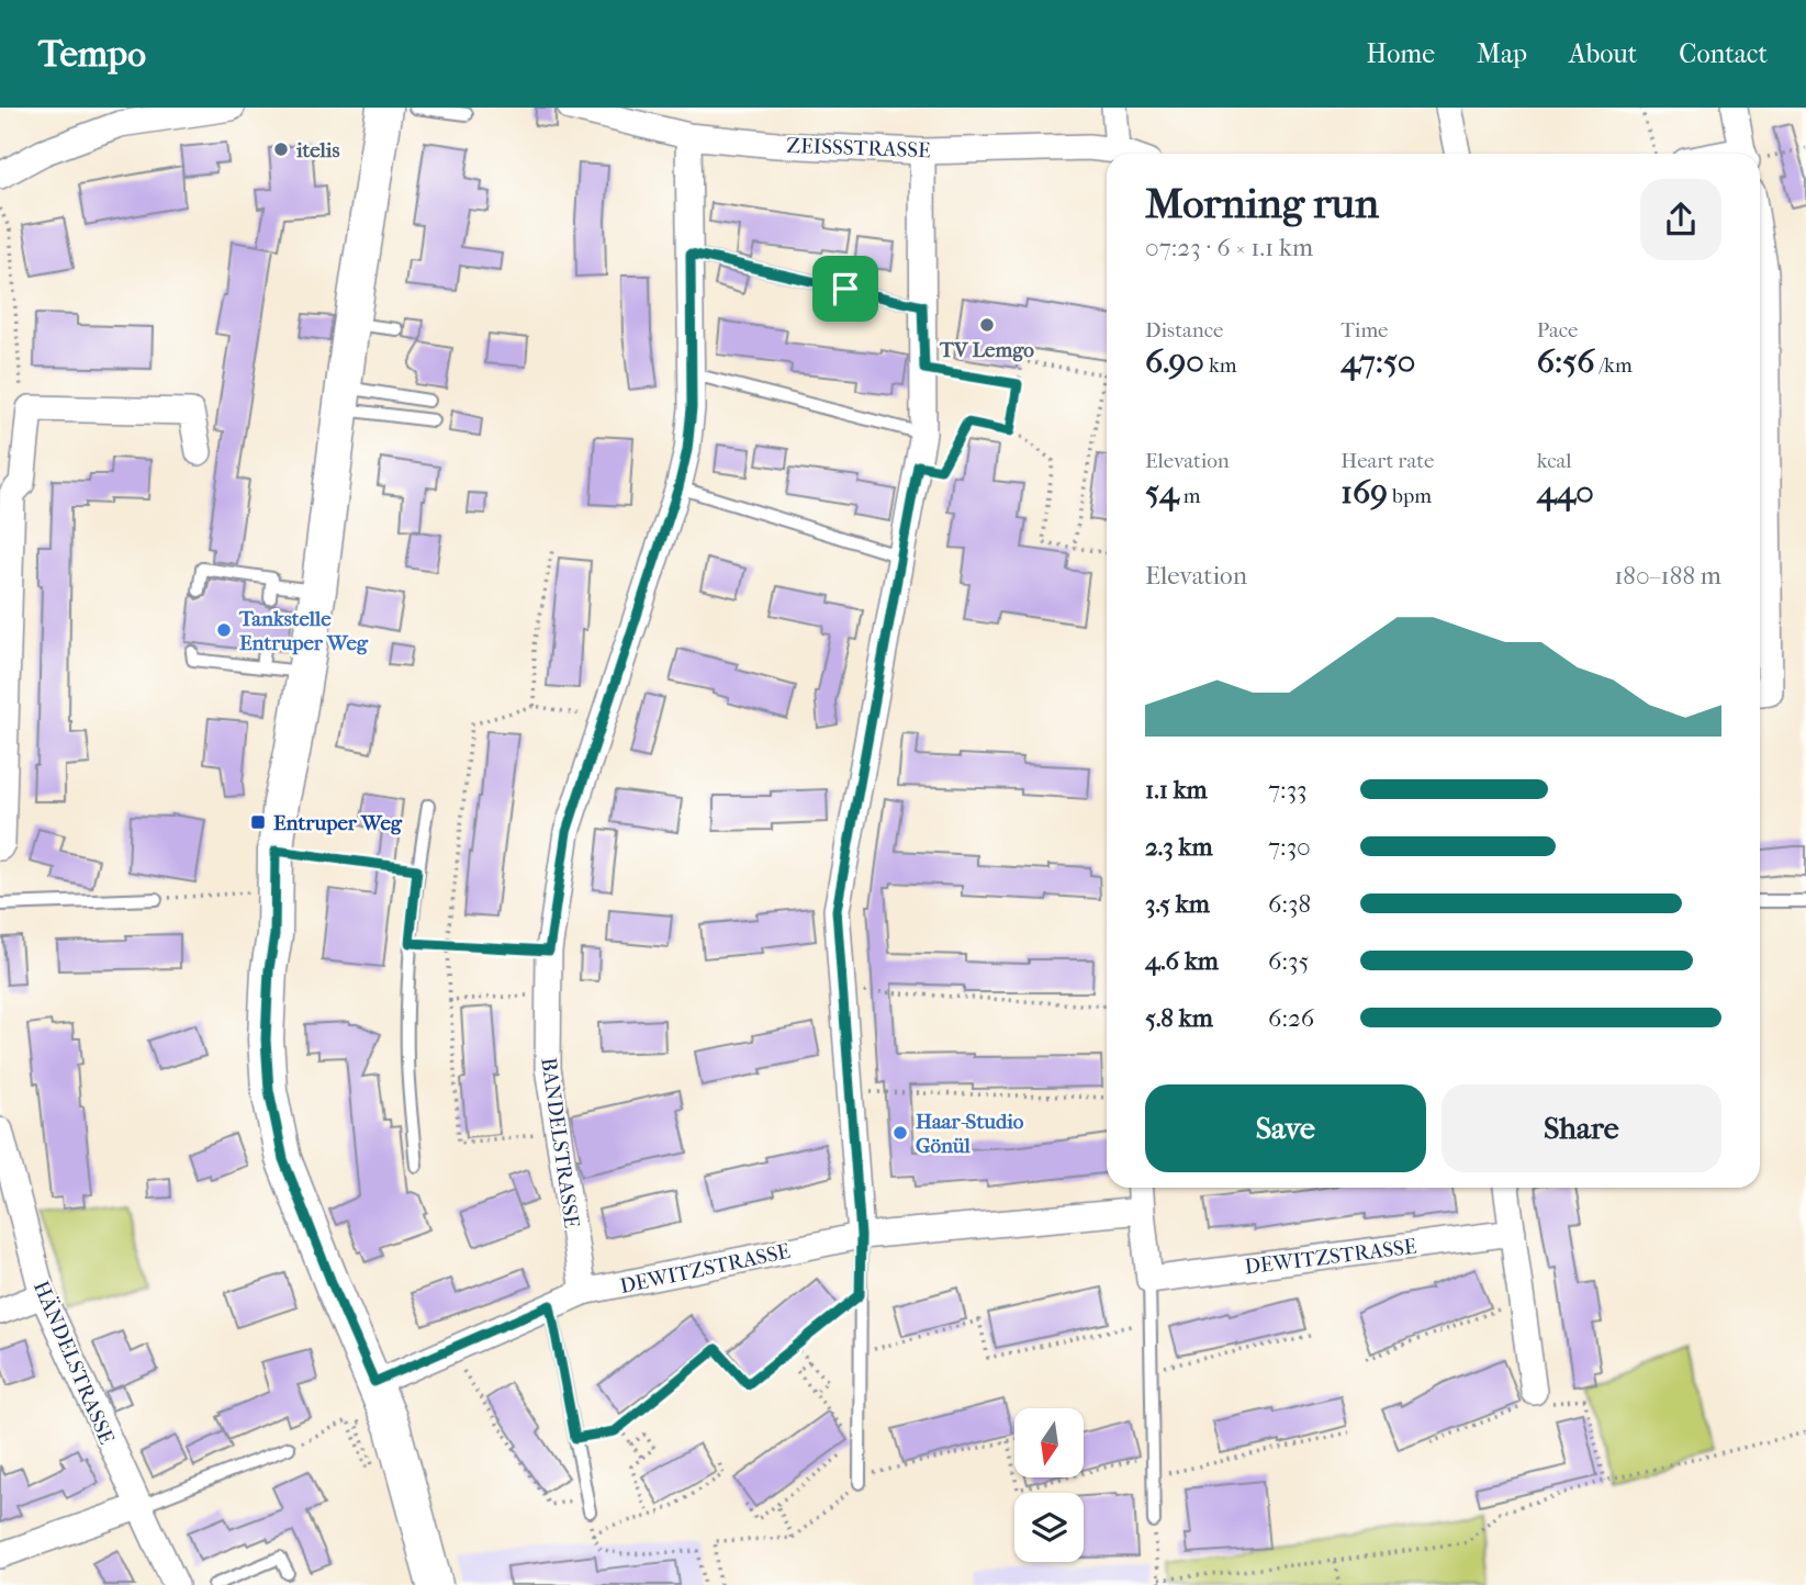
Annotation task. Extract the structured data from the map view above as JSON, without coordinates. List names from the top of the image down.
{
  "streets": {
    "street": [
      "ZEISSSTRASSE",
      "BANDELSTRASSE",
      "DEWITZSTRASSE",
      "HÄNDELSTRASSE"
    ]
  },
  "crossings": [
    ["ZEISSSTRASSE", "BANDELSTRASSE"],
    ["BANDELSTRASSE", "DEWITZSTRASSE"]
  ],
  "places": {
    "other": [
      "itelis",
      "TV Lemgo",
      "Tankstelle Entruper Weg",
      "Haar-Studio Gönül"
    ],
    "transit": ["Entruper Weg"]
  },
  "north": "bottom",
  "page": {
    "header": "Tempo",
    "nav": [
      "Home",
      "Map",
      "About",
      "Contact"
    ],
    "heading": ["Morning run", "07:23 · 6 × 1.1 km"],
    "stats": [
      ["Distance", "6.90 km"],
      ["Time", "47:50"],
      ["Pace", "6:56 /km"],
      ["Elevation", "54 m"],
      ["Heart rate", "169 bpm"],
      ["kcal", "440"]
    ],
    "chart": ["Elevation", "180–188 m"],
    "list": [
      {
        "name": "1.1 km",
        "note": "7:33"
      },
      {
        "name": "2.3 km",
        "note": "7:30"
      },
      {
        "name": "3.5 km",
        "note": "6:38"
      },
      {
        "name": "4.6 km",
        "note": "6:35"
      },
      {
        "name": "5.8 km",
        "note": "6:26"
      }
    ],
    "buttons": ["Save", "Share"]
  }
}
